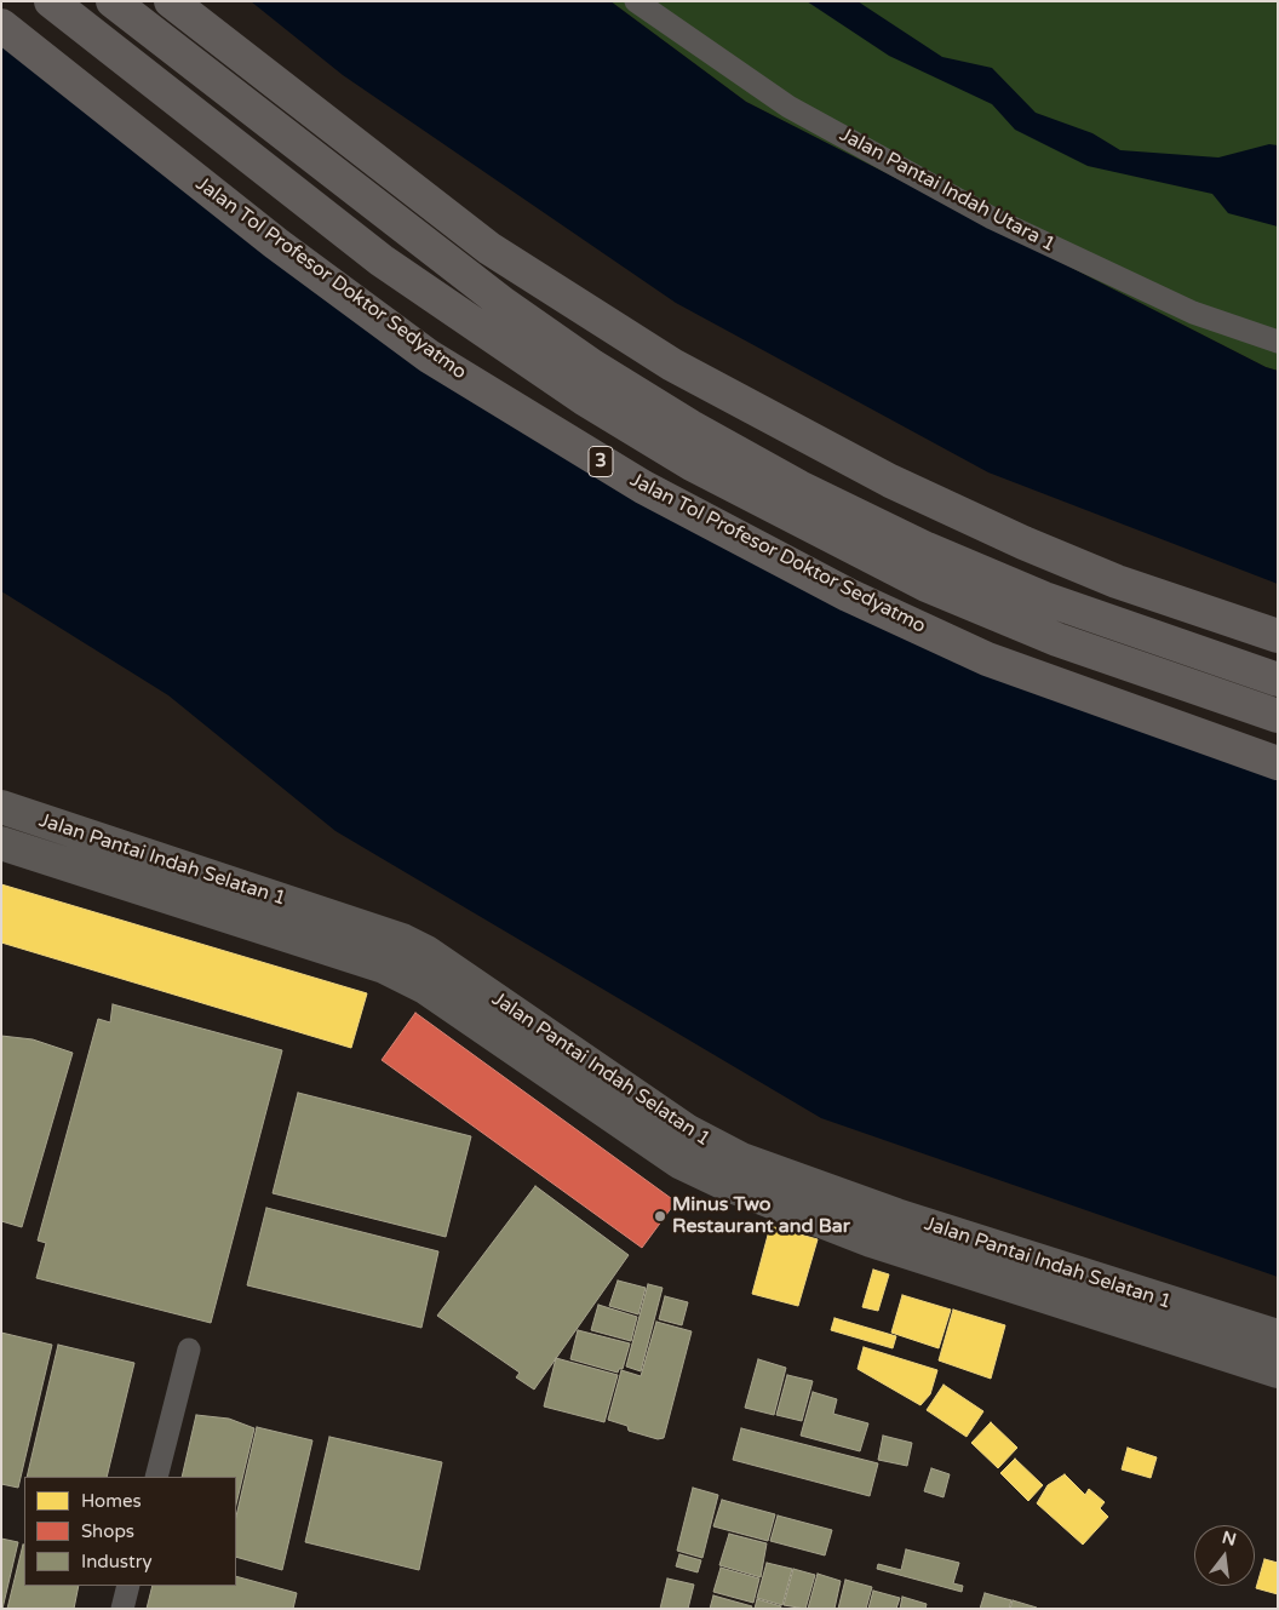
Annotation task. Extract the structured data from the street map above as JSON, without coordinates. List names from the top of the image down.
{
  "streets": {
    "highway": ["Jalan Tol Profesor Doktor Sedyatmo", "3"],
    "street": ["Jalan Pantai Indah Utara 1", "Jalan Pantai Indah Selatan 1"]
  },
  "places": ["Minus Two Restaurant and Bar"],
  "legend": ["Homes", "Shops", "Industry"],
  "north": "top"
}
